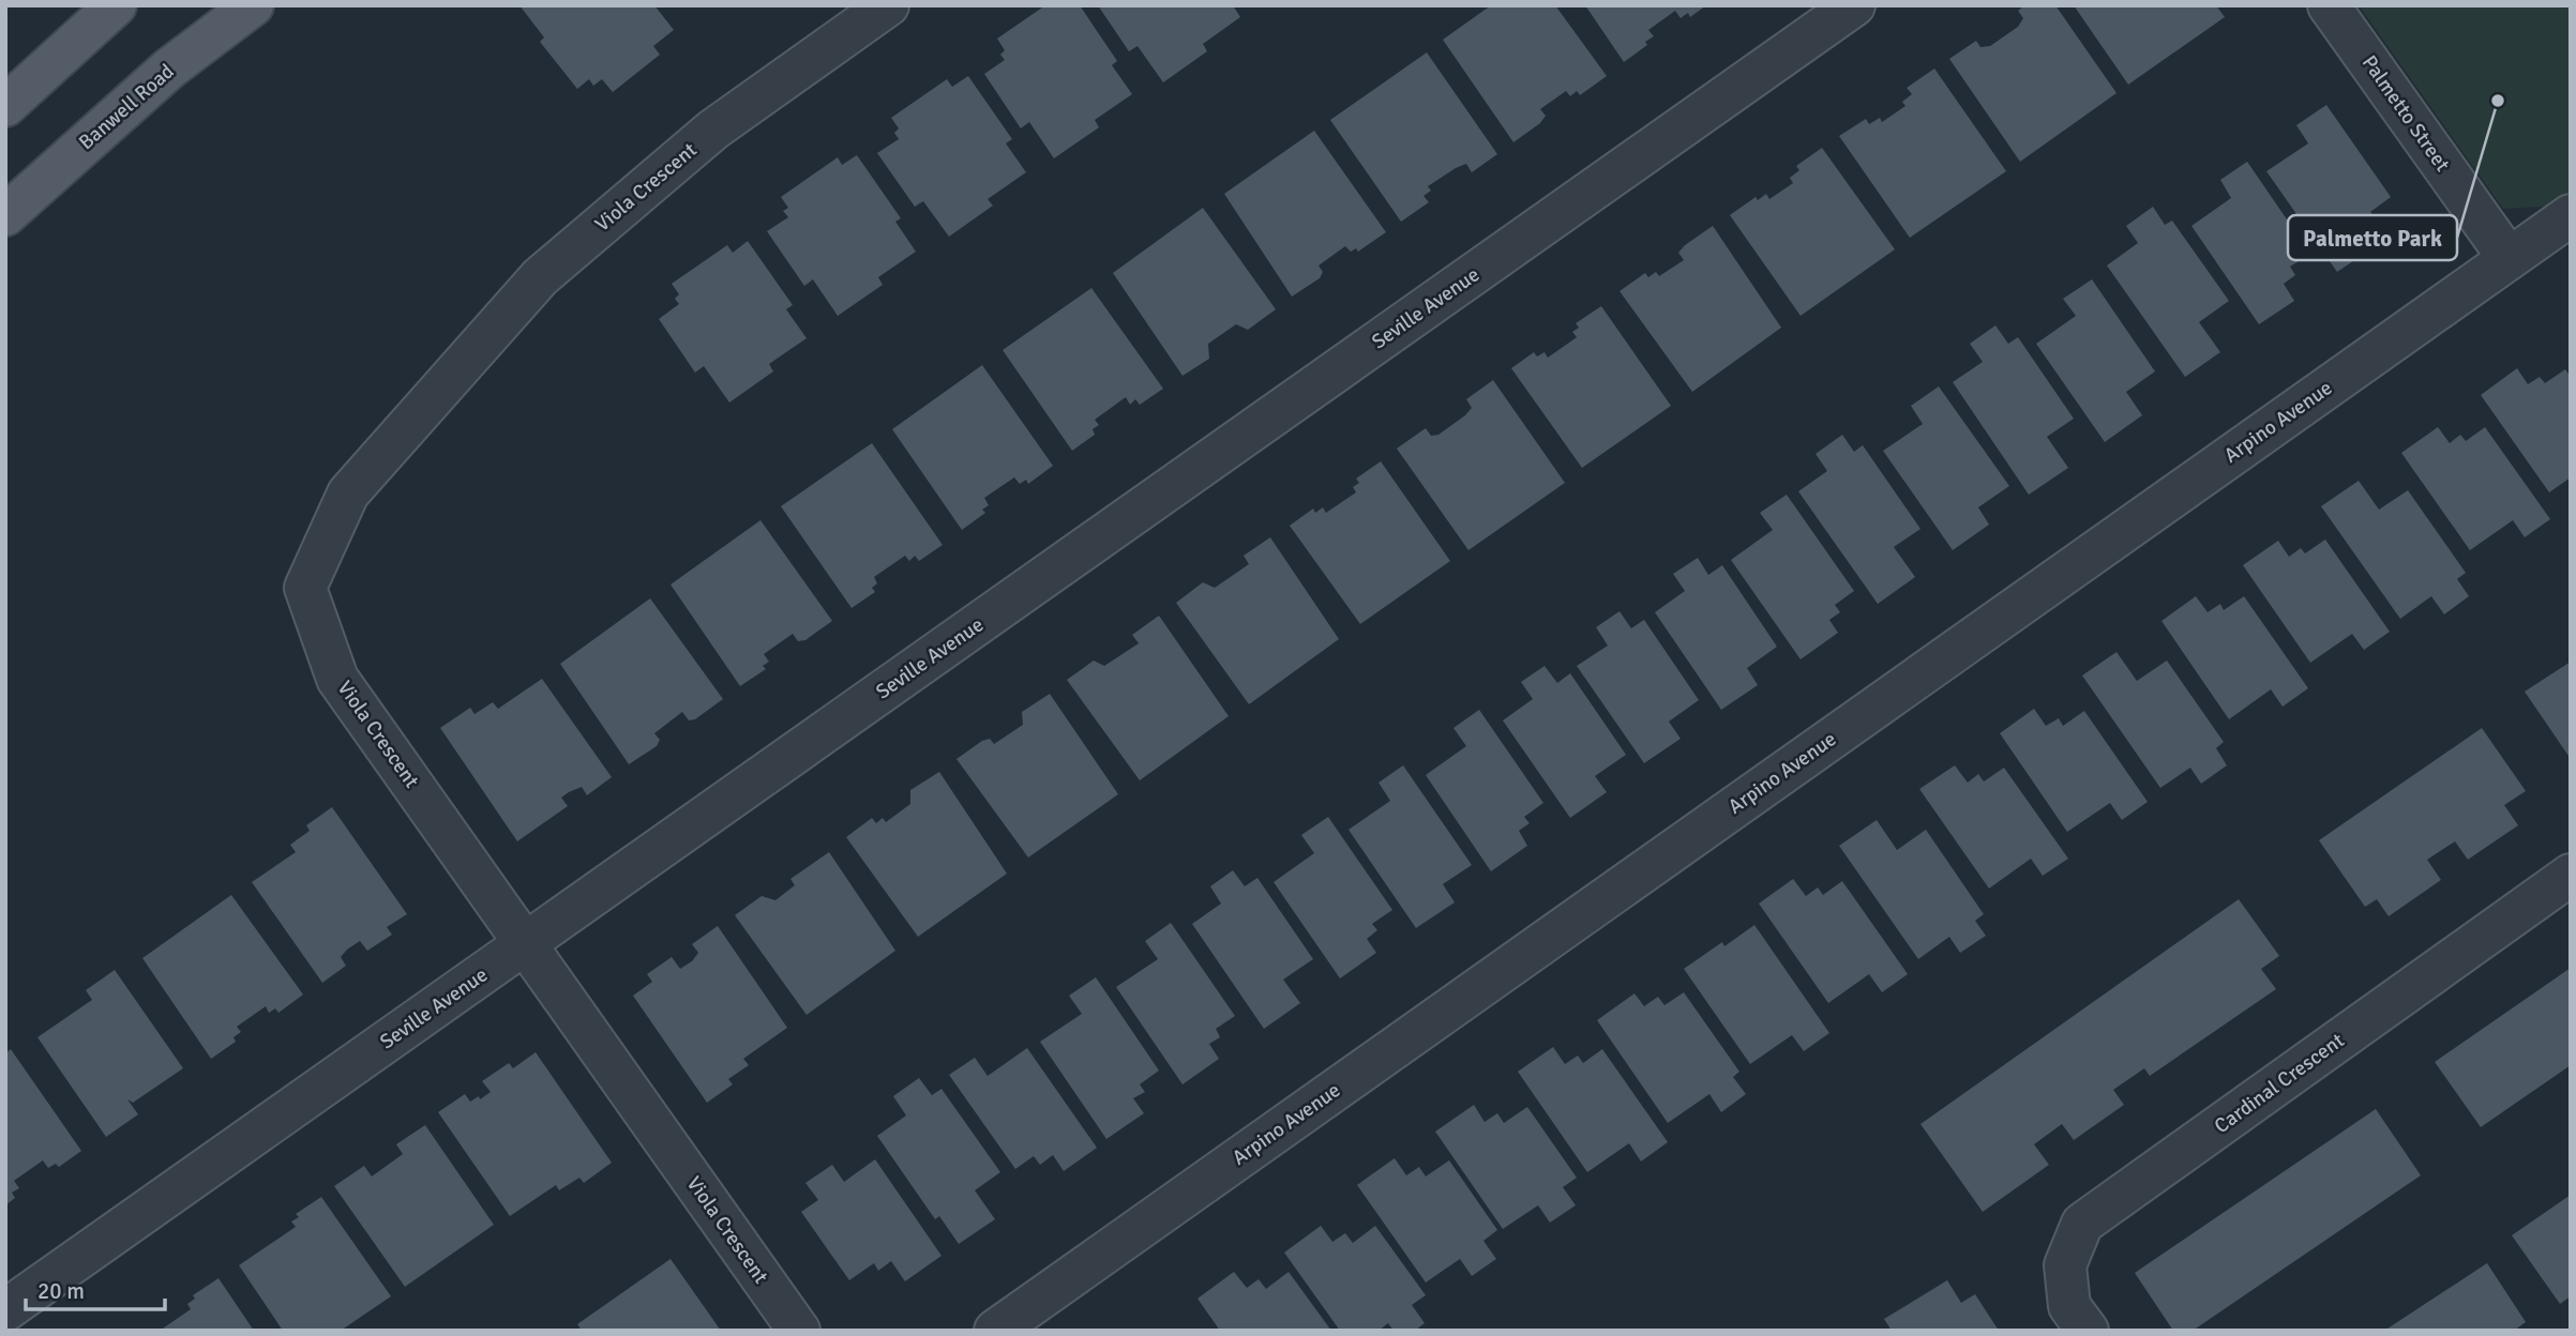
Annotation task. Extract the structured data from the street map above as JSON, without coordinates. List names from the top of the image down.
{
  "streets": {
    "main road": ["Banwell Road"],
    "street": [
      "Palmetto Street",
      "Viola Crescent",
      "Seville Avenue",
      "Arpino Avenue",
      "Cardinal Crescent"
    ]
  },
  "crossings": [
    ["Palmetto Street", "Arpino Avenue"],
    ["Viola Crescent", "Seville Avenue"]
  ],
  "places": ["Palmetto Park"],
  "scale_bar": "20 m"
}
